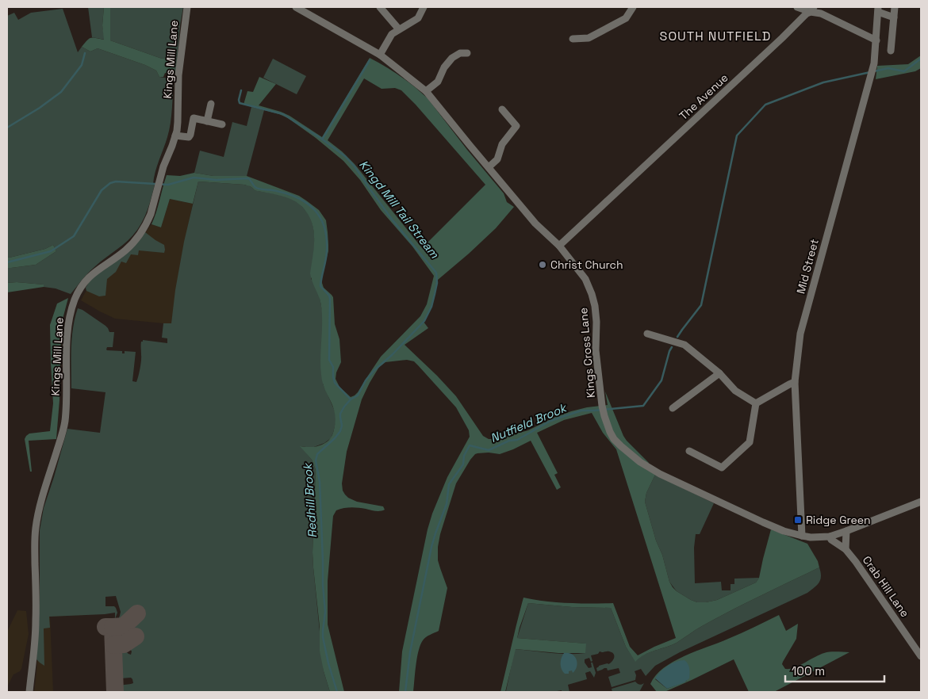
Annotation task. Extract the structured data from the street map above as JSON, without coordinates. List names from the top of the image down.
{
  "streets": {
    "street": [
      "Kings Mill Lane",
      "The Avenue",
      "Mid Street",
      "Kings Cross Lane",
      "Crab Hill Lane"
    ]
  },
  "crossings": [
    ["The Avenue", "Kings Cross Lane"],
    ["Mid Street", "Kings Cross Lane"],
    ["Kings Cross Lane", "Crab Hill Lane"]
  ],
  "districts": ["SOUTH NUTFIELD"],
  "water": ["Kingd Mill Tail Stream", "Nutfield Brook", "Redhill Brook"],
  "places": {
    "other": ["Christ Church"],
    "transit": ["Ridge Green"]
  },
  "scale_bar": "100 m"
}
